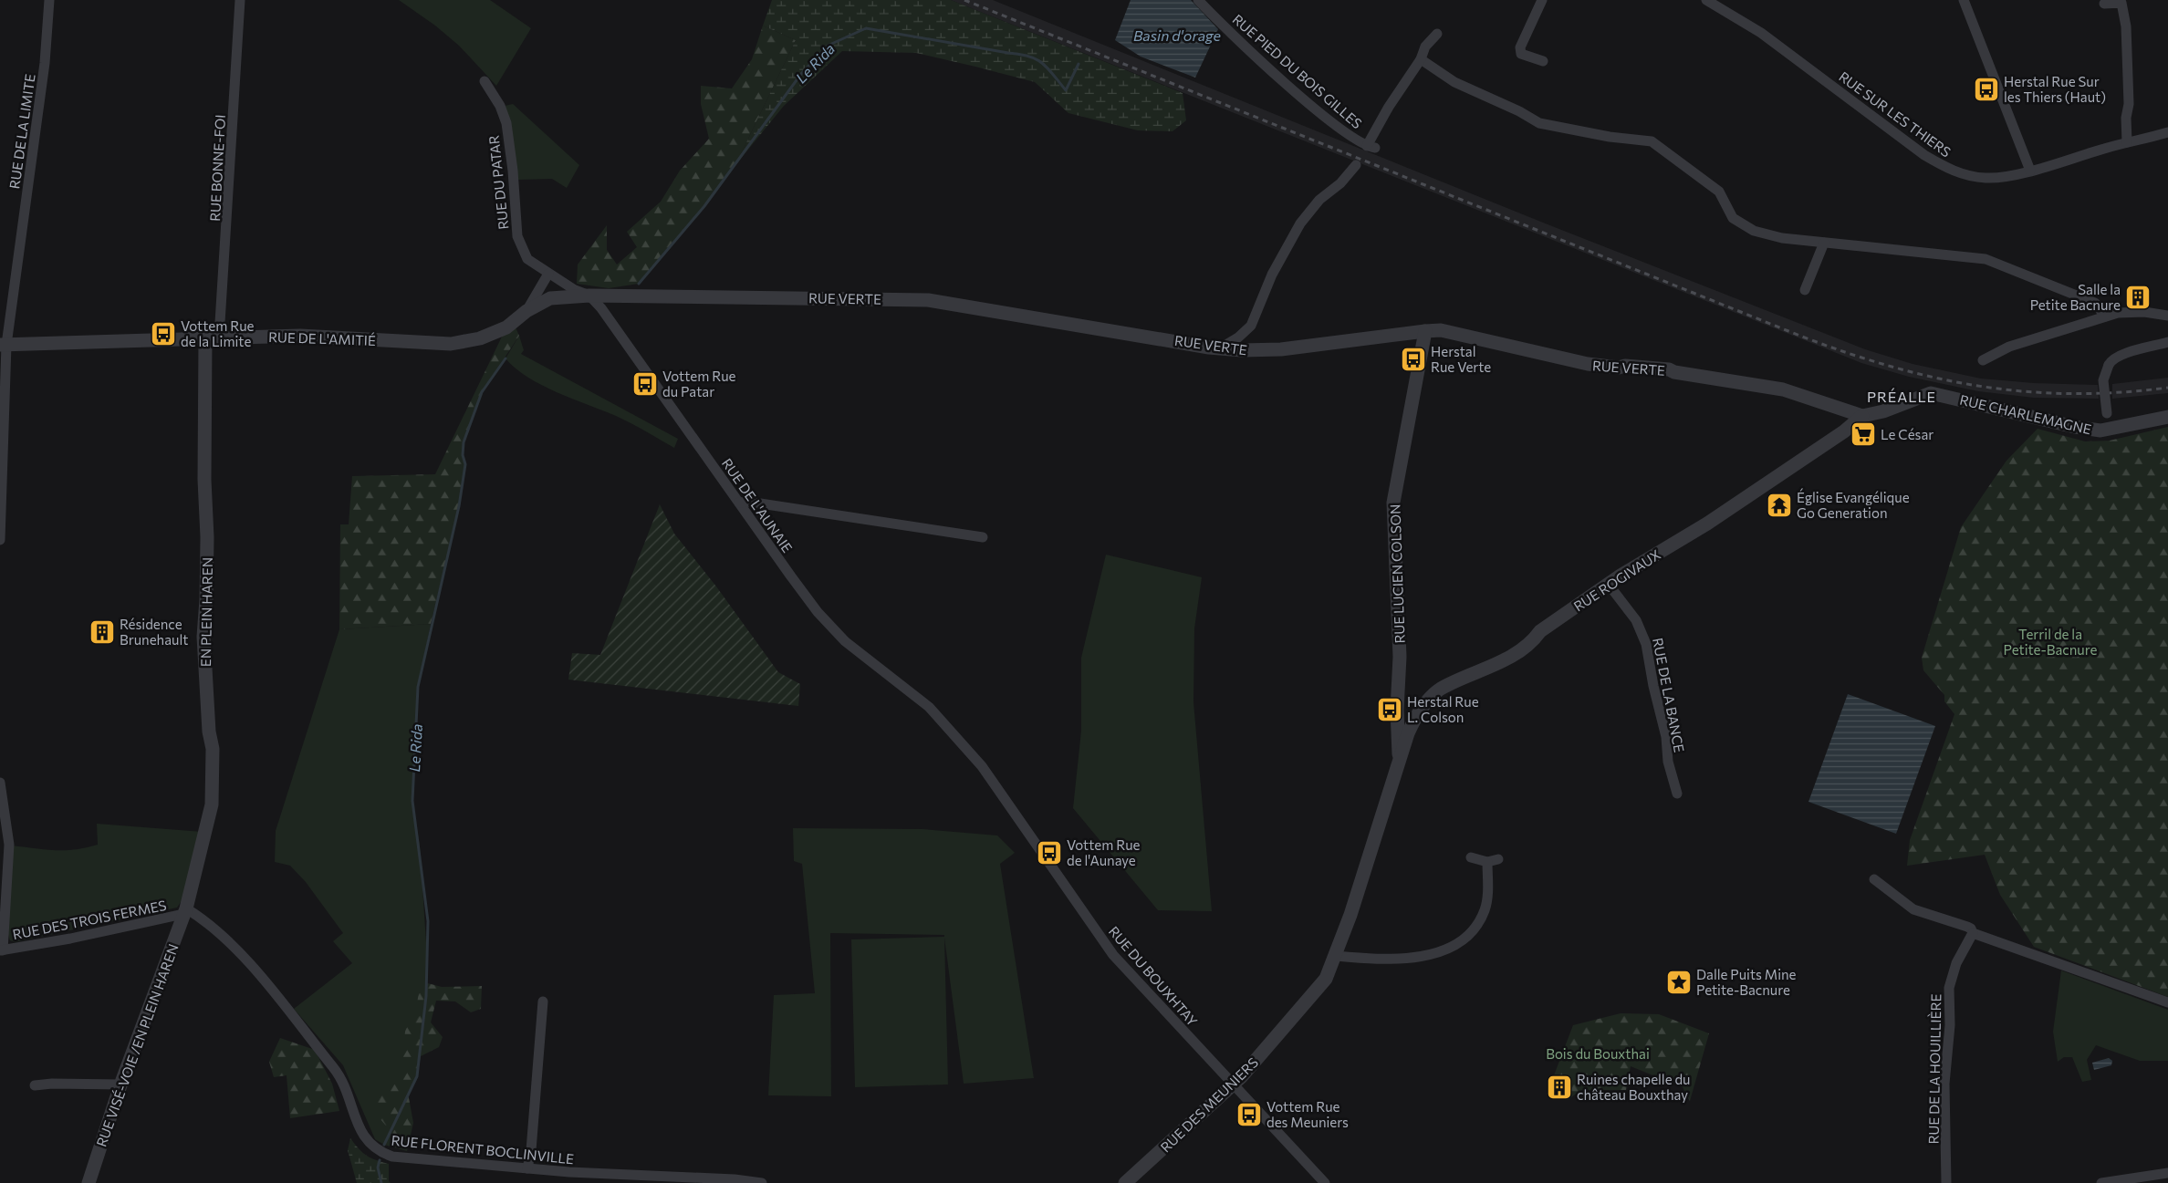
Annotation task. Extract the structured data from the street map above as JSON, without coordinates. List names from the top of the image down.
{
  "streets": {
    "street": [
      "RUE PIED DU BOIS GILLES",
      "RUE SUR LES THIERS",
      "RUE DE LA LIMITE",
      "RUE BONNE-FOI",
      "RUE DU PATAR",
      "RUE VERTE",
      "RUE DE L'AMITIÉ",
      "RUE CHARLEMAGNE",
      "RUE DE L'AUNAIE",
      "RUE LUCIEN COLSON",
      "RUE ROGIVAUX",
      "EN PLEIN HAREN",
      "RUE DE LA BANCE",
      "RUE DES TROIS FERMES",
      "RUE DU BOUXHTAY",
      "RUE VISÉ-VOIE /EN PLEIN HAREN",
      "RUE DE LA HOUILLIÈRE",
      "RUE DES MEUNIERS",
      "RUE FLORENT BOCLINVILLE"
    ]
  },
  "crossings": [
    ["RUE DE LA LIMITE", "RUE DE L'AMITIÉ"],
    ["RUE BONNE-FOI", "RUE DE L'AMITIÉ"],
    ["RUE BONNE-FOI", "EN PLEIN HAREN"],
    ["RUE DU PATAR", "RUE VERTE"],
    ["RUE DU PATAR", "RUE DE L'AUNAIE"],
    ["RUE VERTE", "RUE DE L'AMITIÉ"],
    ["RUE VERTE", "RUE CHARLEMAGNE"],
    ["RUE VERTE", "RUE DE L'AUNAIE"],
    ["RUE VERTE", "RUE LUCIEN COLSON"],
    ["RUE VERTE", "RUE ROGIVAUX"],
    ["RUE DE L'AMITIÉ", "EN PLEIN HAREN"],
    ["RUE CHARLEMAGNE", "RUE ROGIVAUX"],
    ["RUE DE L'AUNAIE", "RUE DU BOUXHTAY"],
    ["RUE ROGIVAUX", "RUE DE LA BANCE"],
    ["RUE ROGIVAUX", "RUE DES MEUNIERS"],
    ["EN PLEIN HAREN", "RUE DES TROIS FERMES"],
    ["EN PLEIN HAREN", "RUE VISÉ-VOIE /EN PLEIN HAREN"],
    ["EN PLEIN HAREN", "RUE FLORENT BOCLINVILLE"],
    ["RUE DES TROIS FERMES", "RUE VISÉ-VOIE /EN PLEIN HAREN"],
    ["RUE DES TROIS FERMES", "RUE FLORENT BOCLINVILLE"],
    ["RUE DU BOUXHTAY", "RUE DES MEUNIERS"],
    ["RUE VISÉ-VOIE /EN PLEIN HAREN", "RUE FLORENT BOCLINVILLE"]
  ],
  "districts": ["PRÉALLE"],
  "water": ["Basin d'orage", "Le Rida"],
  "parks": ["Terril de la Petite-Bacnure", "Bois du Bouxthai"],
  "places": {
    "bus stop": [
      "Herstal Rue Sur les Thiers (Haut)",
      "Vottem Rue de la Limite",
      "Herstal Rue Verte",
      "Vottem Rue du Patar",
      "Herstal Rue L. Colson",
      "Vottem Rue de l'Aunaye",
      "Vottem Rue des Meuniers"
    ],
    "building": ["Salle la Petite Bacnure", "Résidence Brunehault", "Ruines chapelle du château Bouxthay"],
    "supermarket": ["Le César"],
    "temple": ["Église Evangélique Go Generation"],
    "place": ["Dalle Puits Mine Petite-Bacnure"]
  }
}
